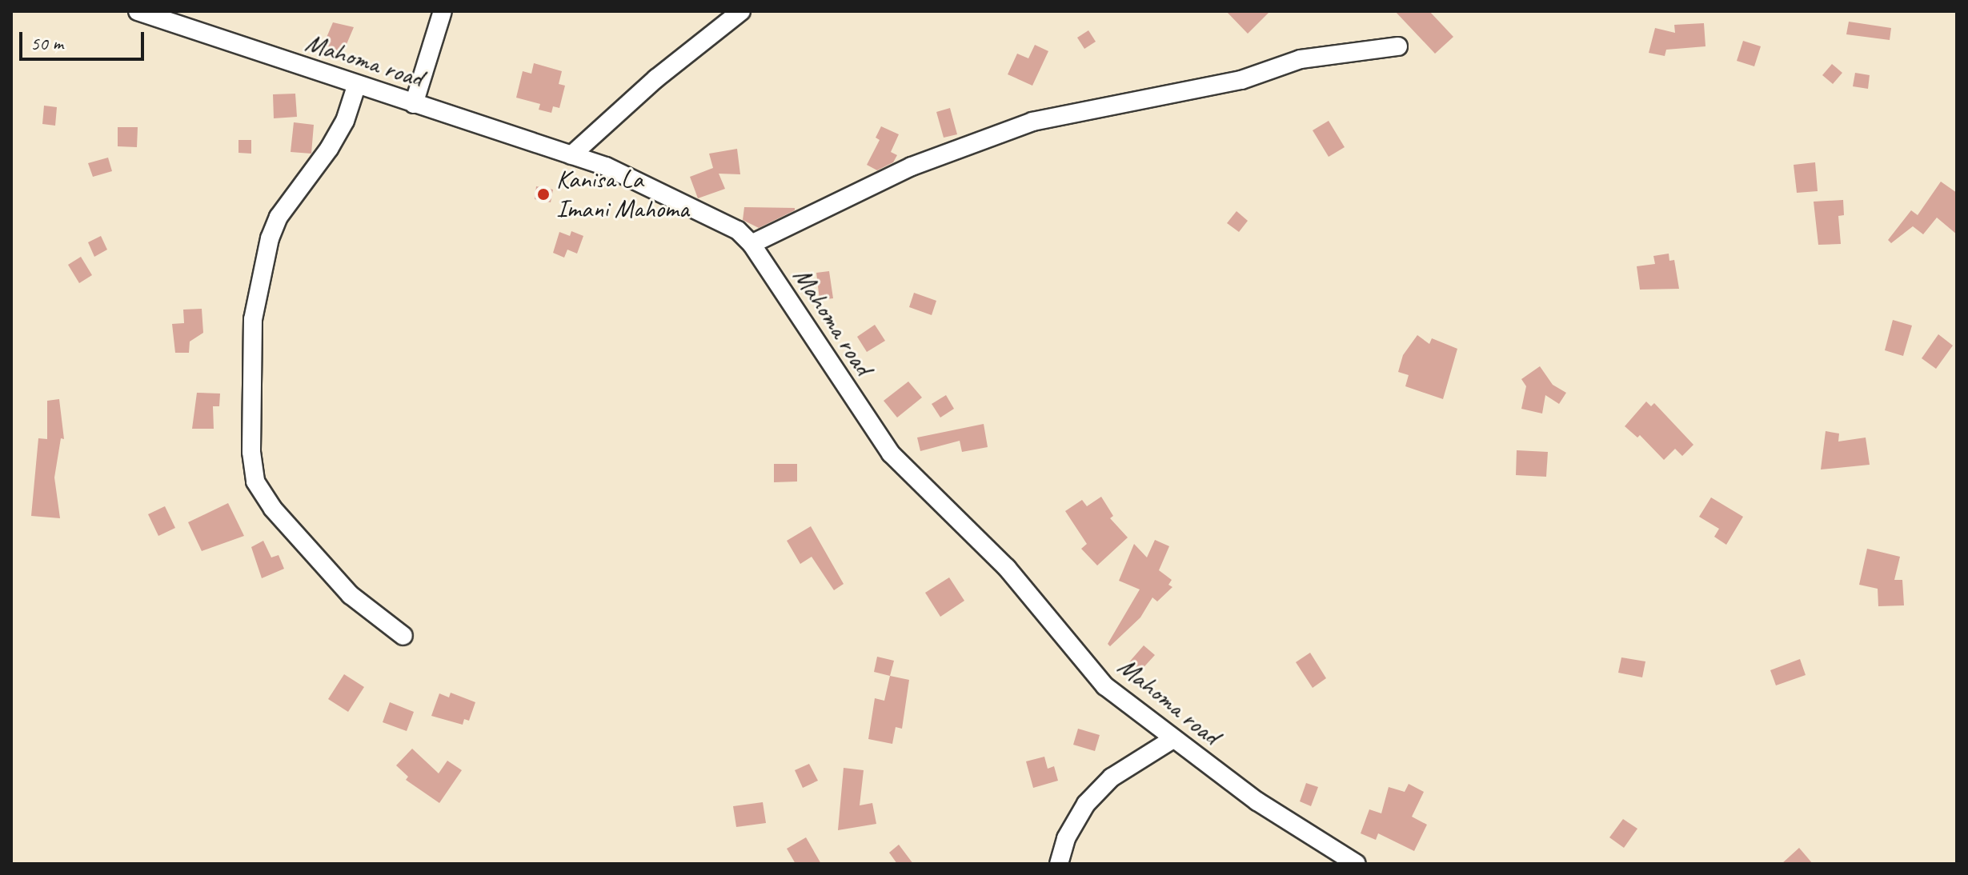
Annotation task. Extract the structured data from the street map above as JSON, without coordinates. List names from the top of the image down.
{
  "streets": {
    "street": ["Mahoma road"]
  },
  "places": ["Kanisa La Imani Mahoma"],
  "scale_bar": "50 m"
}
